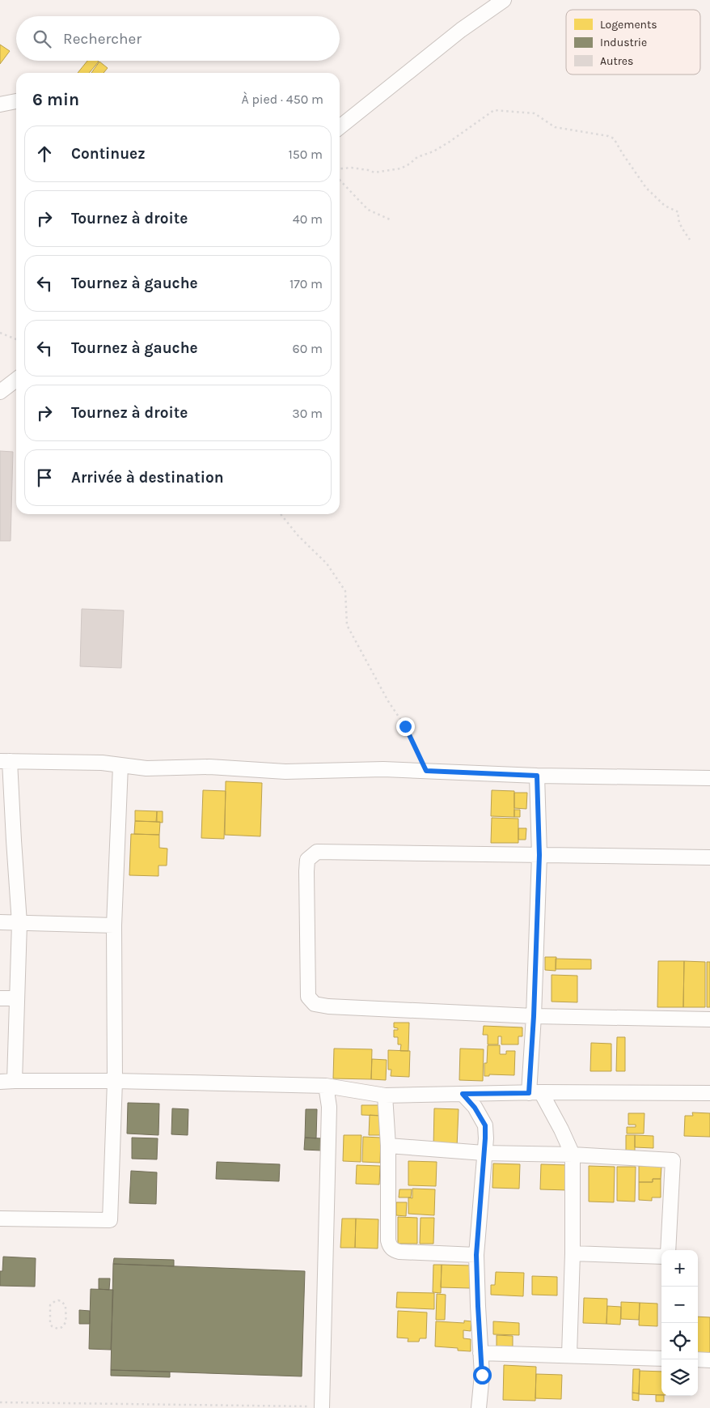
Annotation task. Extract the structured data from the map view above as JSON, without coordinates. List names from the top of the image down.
{
  "legend": ["Logements", "Industrie", "Autres"],
  "page": {
    "search": "Rechercher",
    "heading": ["6 min", "À pied · 450 m"],
    "list": [
      ["Continuez", "150 m"],
      ["Tournez à droite", "40 m"],
      ["Tournez à gauche", "170 m"],
      ["Tournez à gauche", "60 m"],
      ["Tournez à droite", "30 m"],
      "Arrivée à destination"
    ],
    "map_buttons": ["+", "−"]
  }
}
